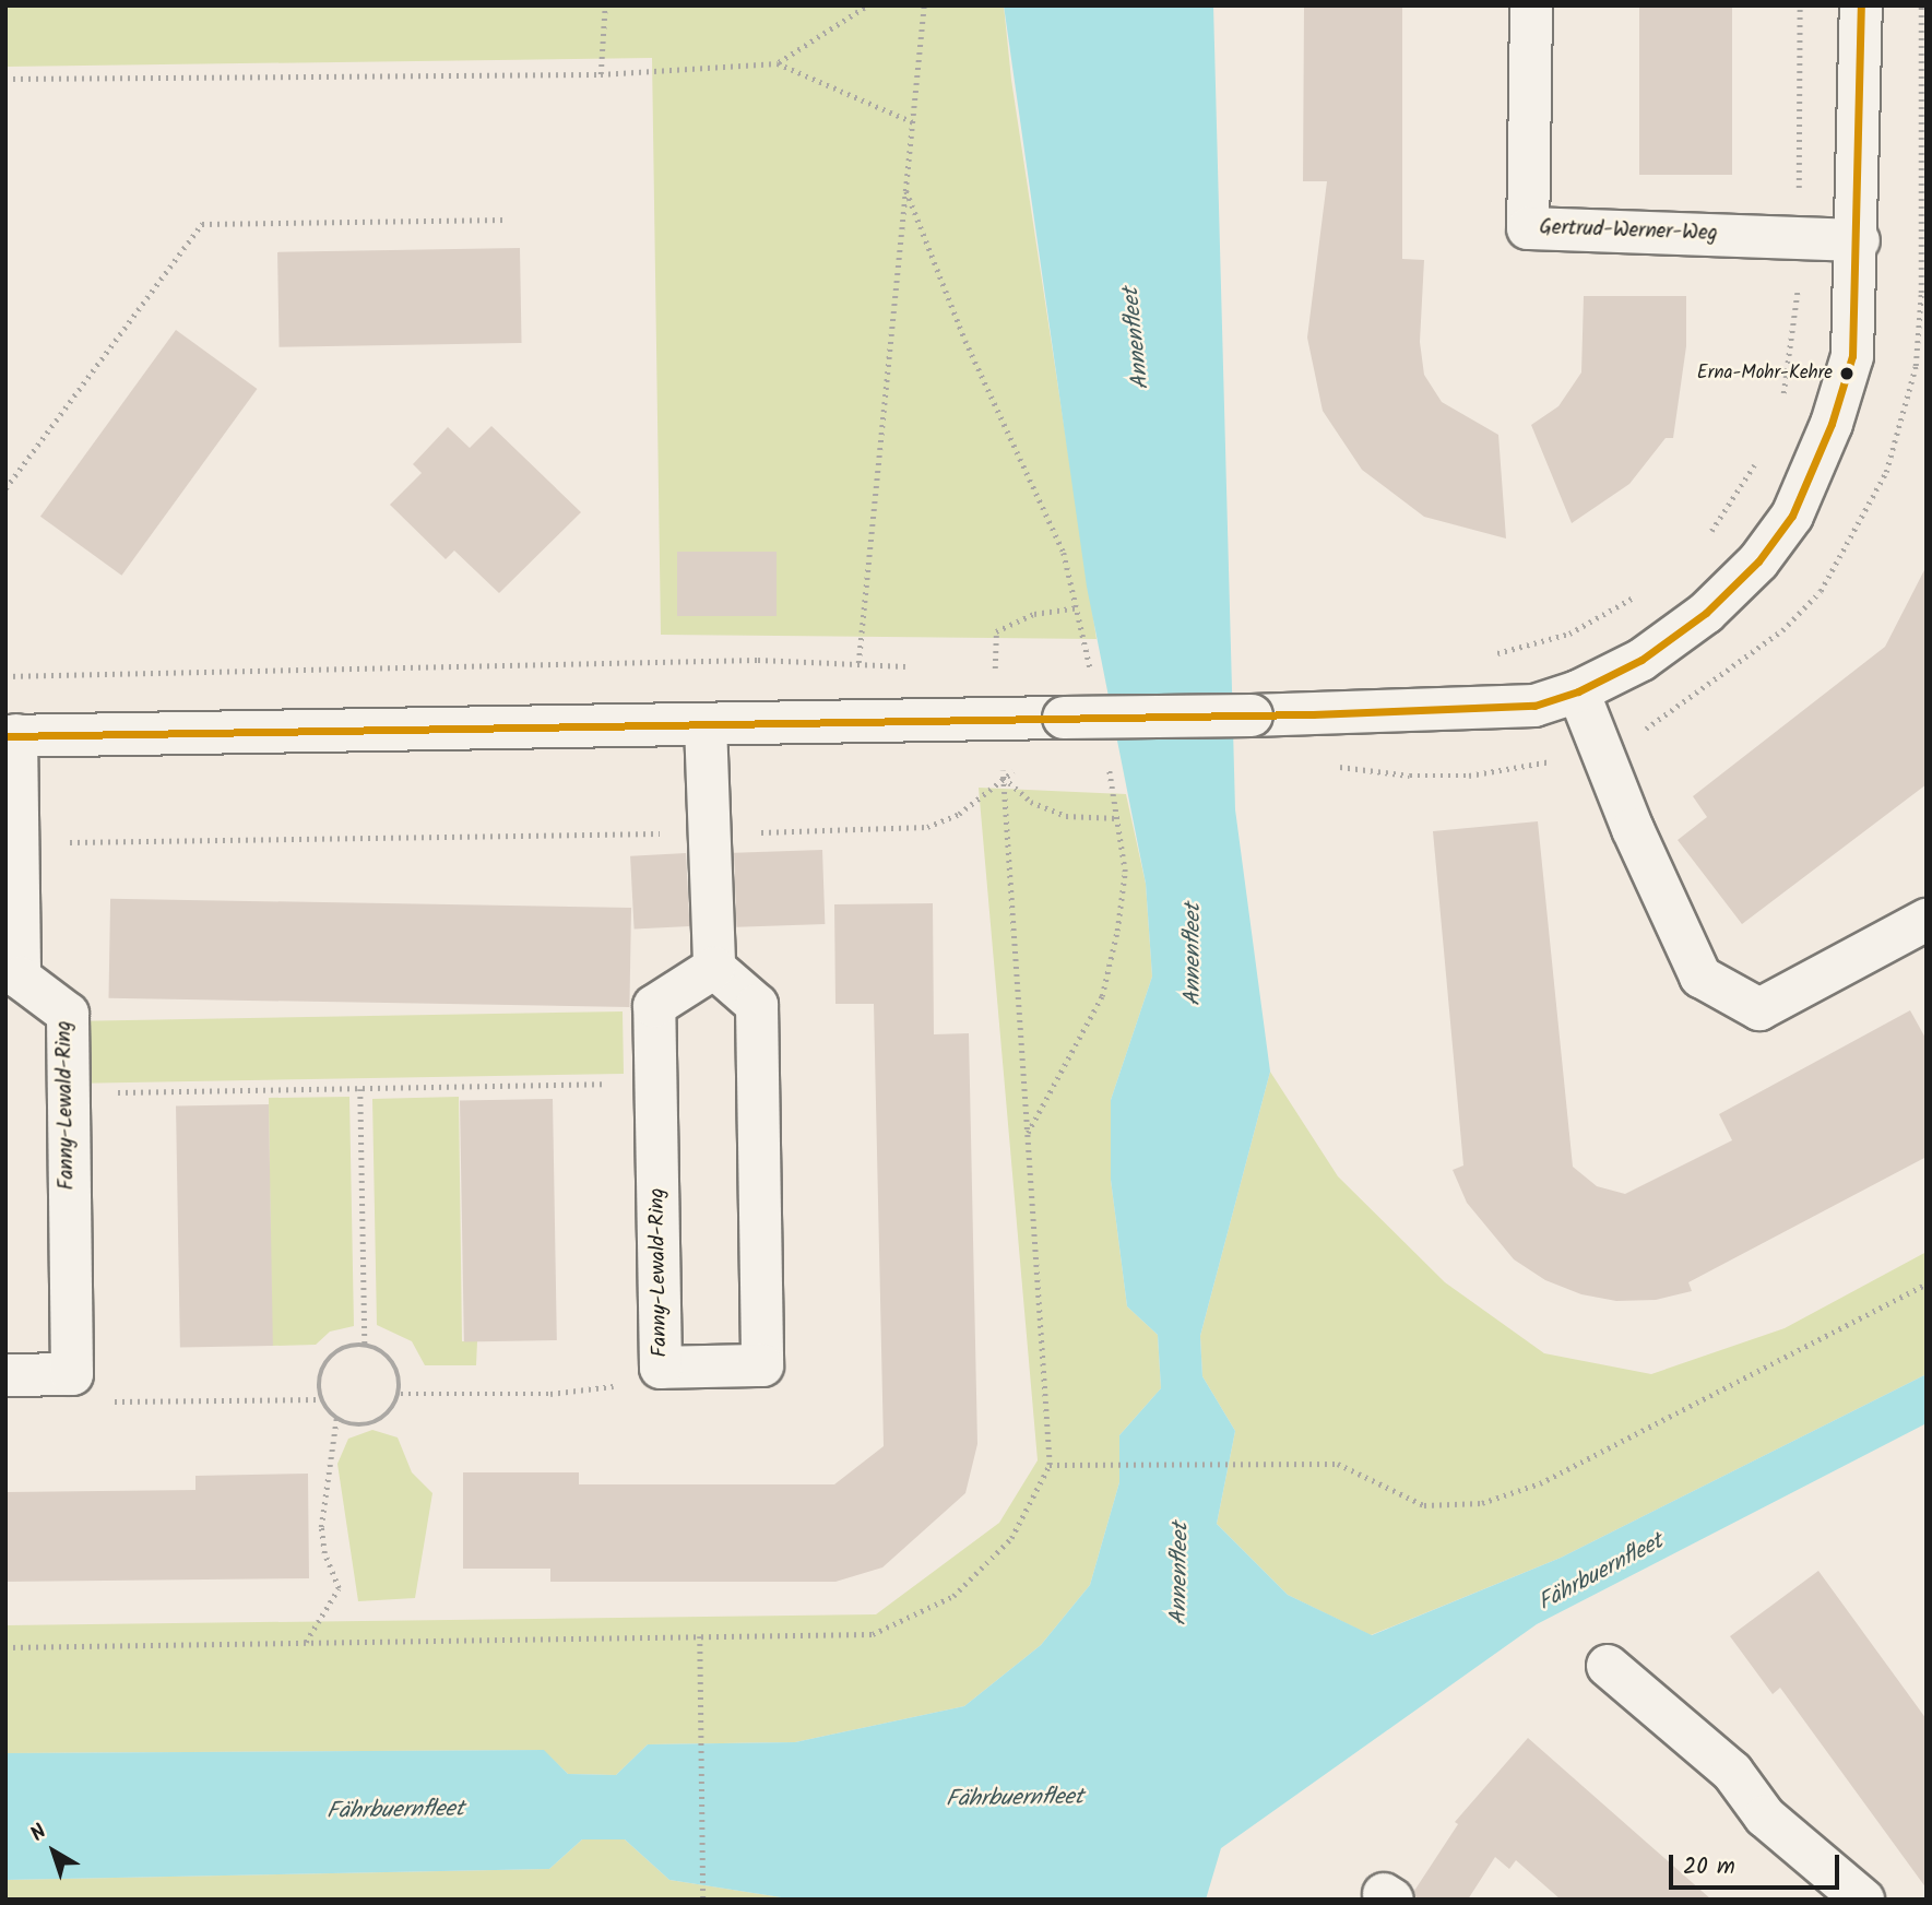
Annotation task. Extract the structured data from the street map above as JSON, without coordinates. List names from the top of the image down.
{
  "streets": {
    "street": ["Gertrud-Werner-Weg", "Fanny-Lewald-Ring"]
  },
  "crossings": [
    ["Gertrud-Werner-Weg", "Fanny-Lewald-Ring"]
  ],
  "water": ["Annenfleet", "Fährbuernfleet"],
  "places": ["Erna-Mohr-Kehre"],
  "scale_bar": "20 m",
  "north": "top left"
}
